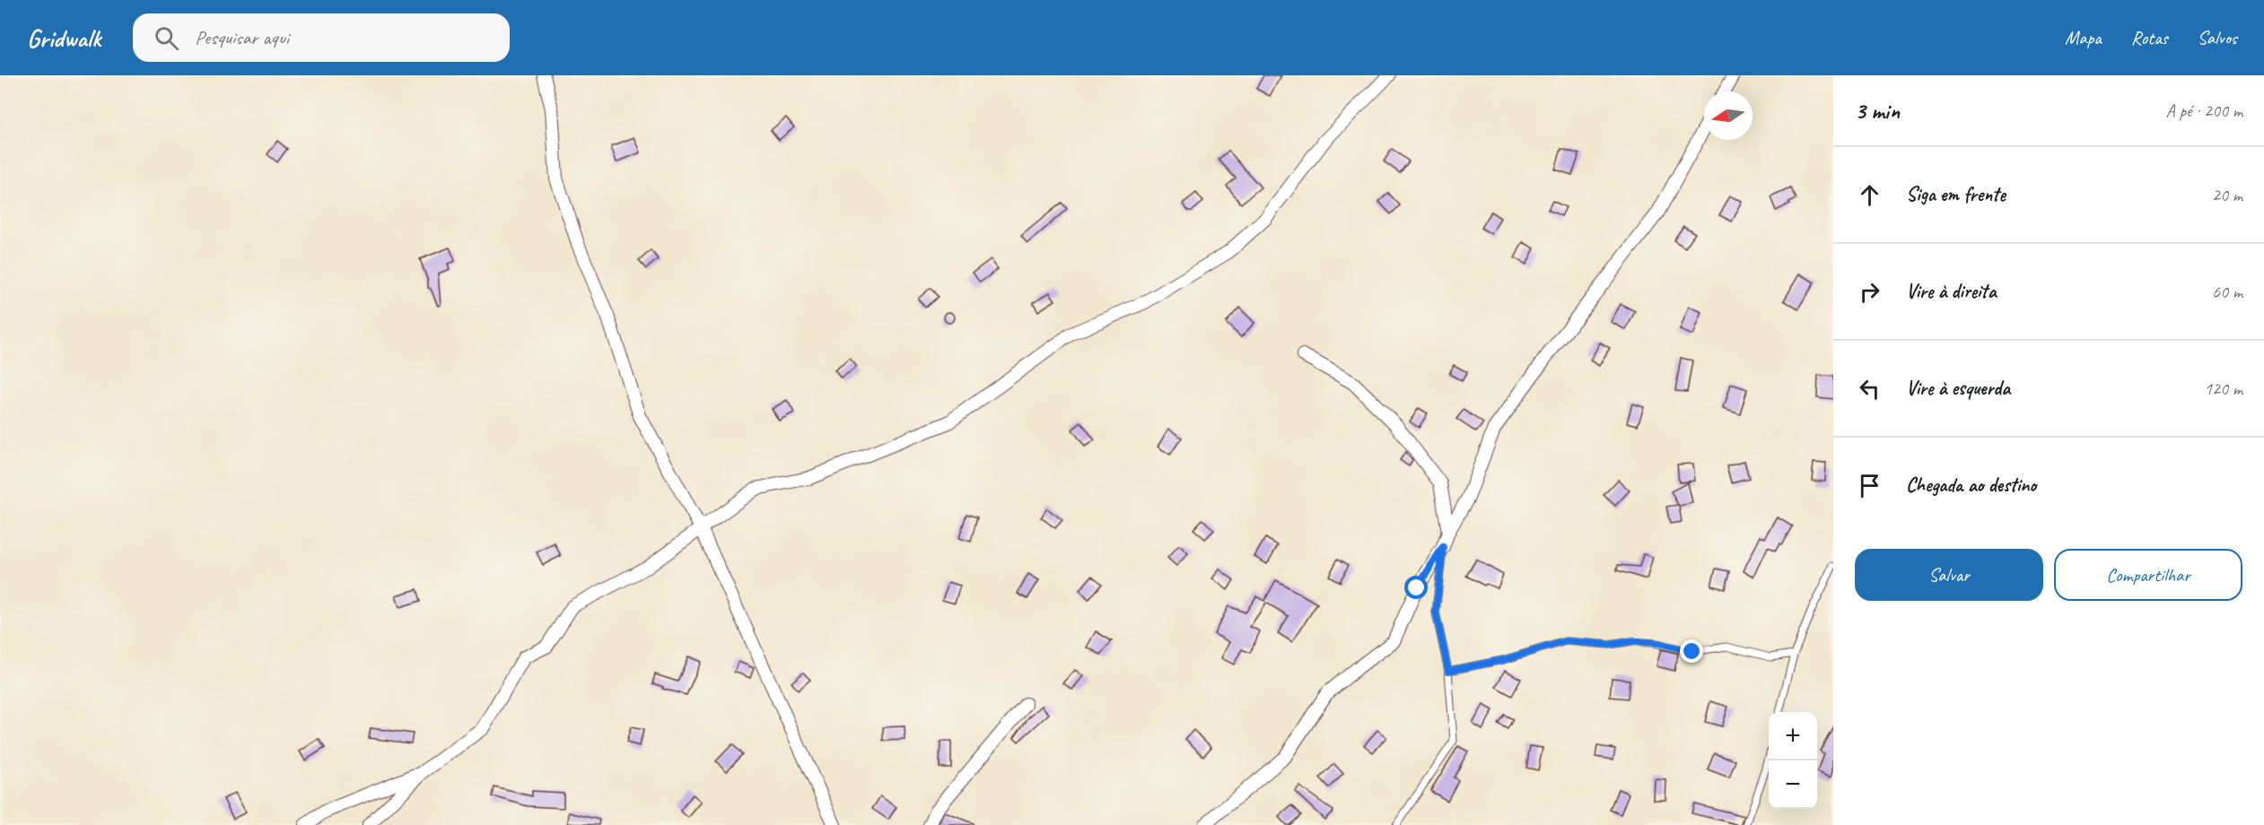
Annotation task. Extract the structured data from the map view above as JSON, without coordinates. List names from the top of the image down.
{
  "north": "left",
  "page": {
    "header": "Gridwalk",
    "search": "Pesquisar aqui",
    "nav": ["Mapa", "Rotas", "Salvos"],
    "heading": ["3 min", "A pé · 200 m"],
    "list": [
      ["Siga em frente", "20 m"],
      ["Vire à direita", "60 m"],
      ["Vire à esquerda", "120 m"],
      "Chegada ao destino"
    ],
    "buttons": ["Salvar", "Compartilhar"],
    "map_buttons": ["+", "−"]
  }
}
